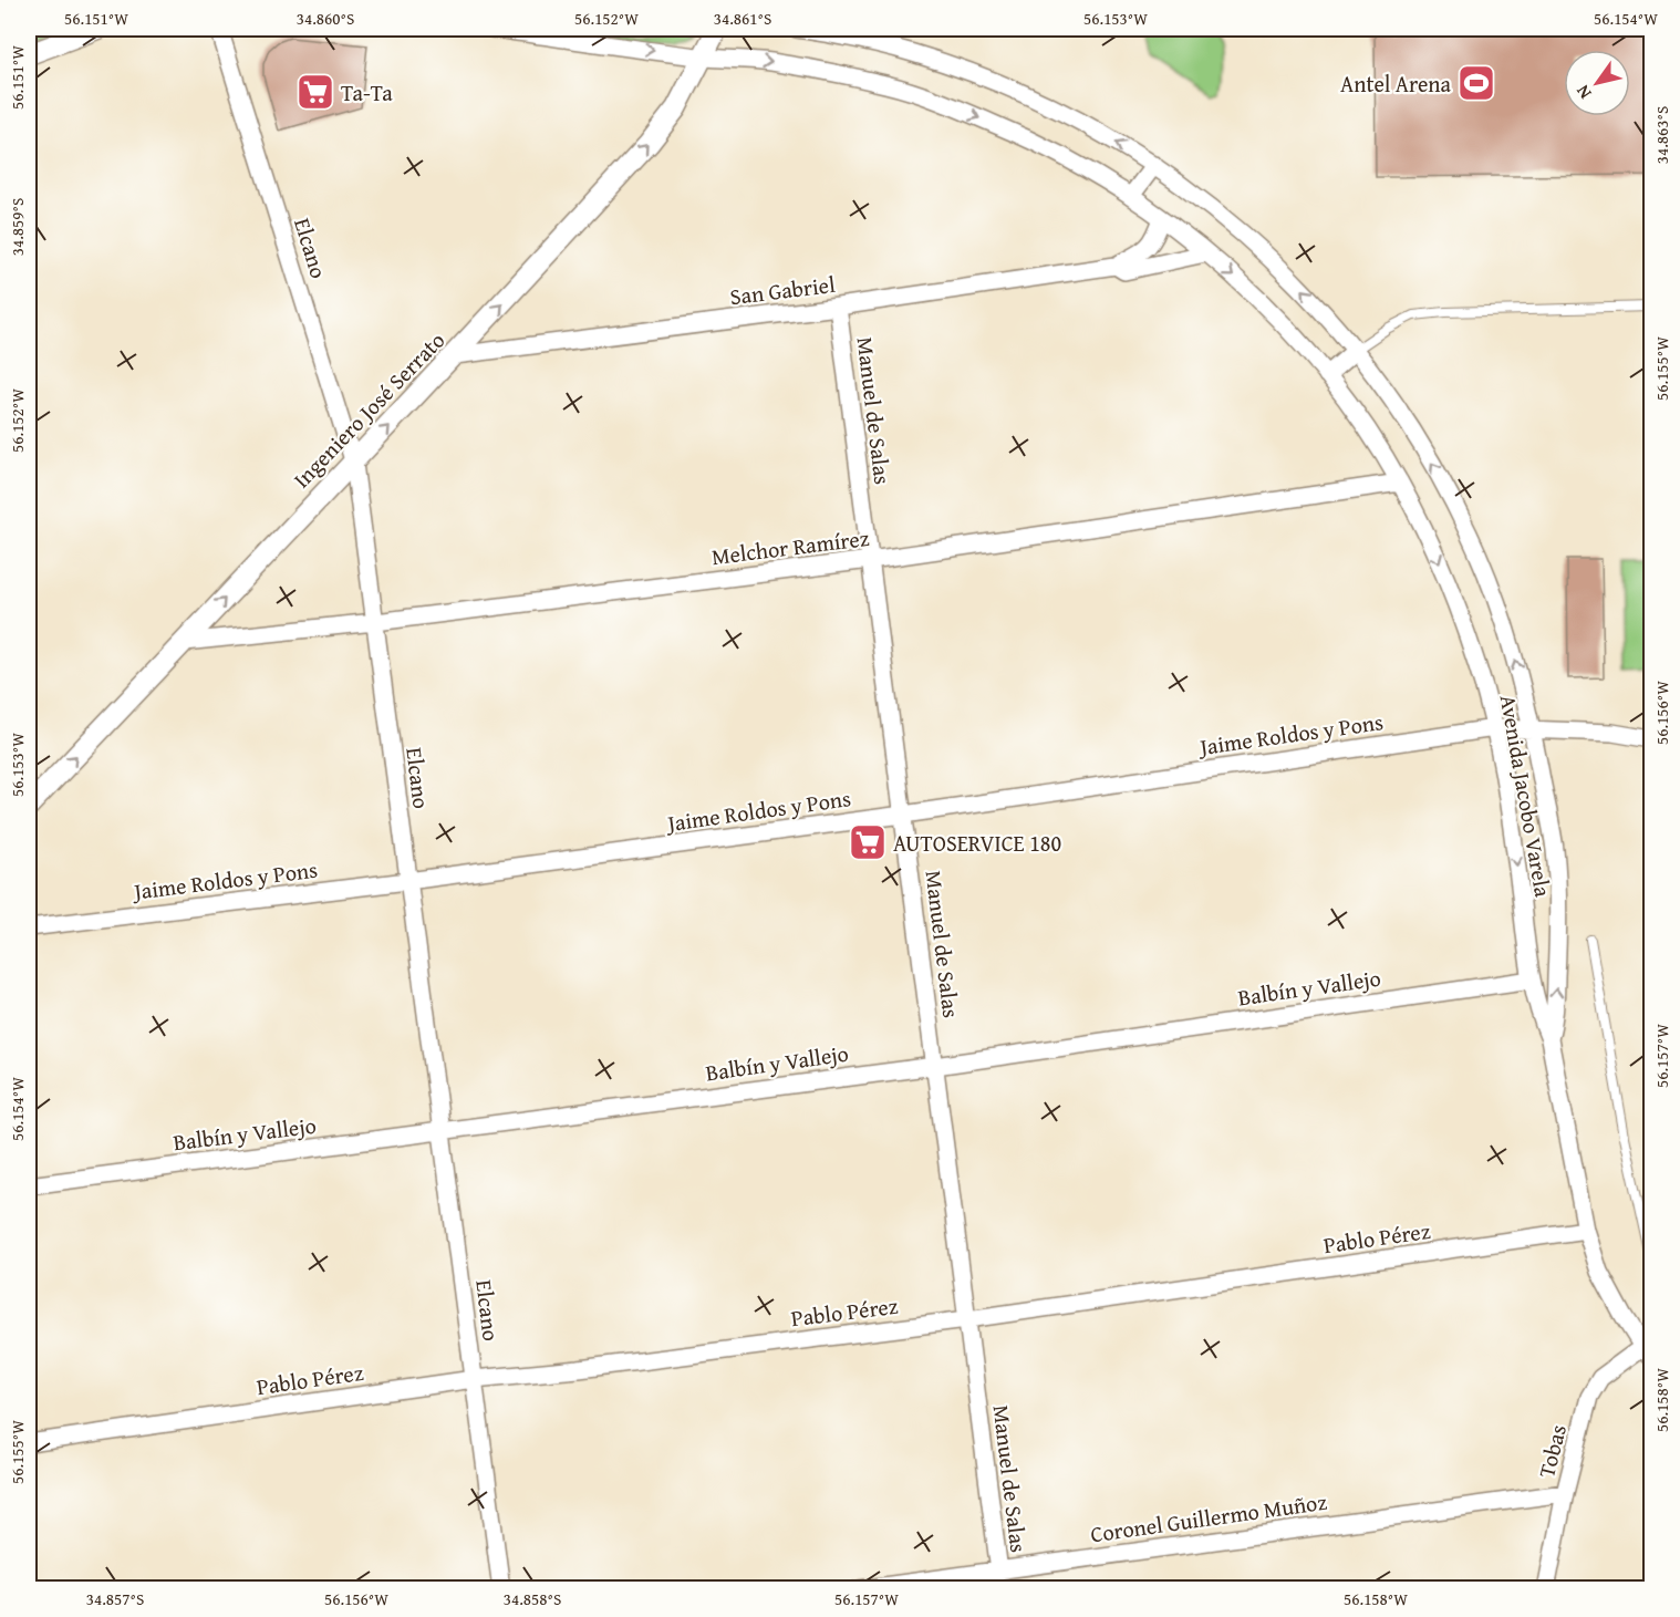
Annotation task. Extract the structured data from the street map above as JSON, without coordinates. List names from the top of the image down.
{
  "streets": {
    "street": [
      "Elcano",
      "San Gabriel",
      "Ingeniero José Serrato",
      "Manuel de Salas",
      "Melchor Ramírez",
      "Jaime Roldos y Pons",
      "Avenida Jacobo Varela",
      "Balbín y Vallejo",
      "Pablo Pérez",
      "Tobas",
      "Coronel Guillermo Muñoz"
    ]
  },
  "crossings": [
    ["Elcano", "Ingeniero José Serrato"],
    ["Elcano", "Melchor Ramírez"],
    ["Elcano", "Jaime Roldos y Pons"],
    ["Elcano", "Balbín y Vallejo"],
    ["Elcano", "Pablo Pérez"],
    ["San Gabriel", "Ingeniero José Serrato"],
    ["San Gabriel", "Manuel de Salas"],
    ["San Gabriel", "Avenida Jacobo Varela"],
    ["Ingeniero José Serrato", "Melchor Ramírez"],
    ["Ingeniero José Serrato", "Avenida Jacobo Varela"],
    ["Manuel de Salas", "Melchor Ramírez"],
    ["Manuel de Salas", "Jaime Roldos y Pons"],
    ["Manuel de Salas", "Balbín y Vallejo"],
    ["Manuel de Salas", "Pablo Pérez"],
    ["Manuel de Salas", "Coronel Guillermo Muñoz"],
    ["Melchor Ramírez", "Avenida Jacobo Varela"],
    ["Jaime Roldos y Pons", "Avenida Jacobo Varela"],
    ["Avenida Jacobo Varela", "Balbín y Vallejo"],
    ["Avenida Jacobo Varela", "Pablo Pérez"],
    ["Avenida Jacobo Varela", "Tobas"],
    ["Tobas", "Coronel Guillermo Muñoz"]
  ],
  "one_way": ["Ingeniero José Serrato"],
  "places": {
    "sports": ["Antel Arena"],
    "supermarket": ["Ta-Ta", "AUTOSERVICE 180"]
  },
  "north": "bottom left",
  "coordinates": [
    "56.151°W",
    "34.860°S",
    "56.152°W",
    "34.861°S",
    "56.153°W",
    "56.154°W",
    "34.863°S",
    "34.859°S",
    "56.155°W",
    "56.156°W",
    "56.157°W",
    "56.158°W",
    "34.857°S",
    "34.858°S"
  ]
}
